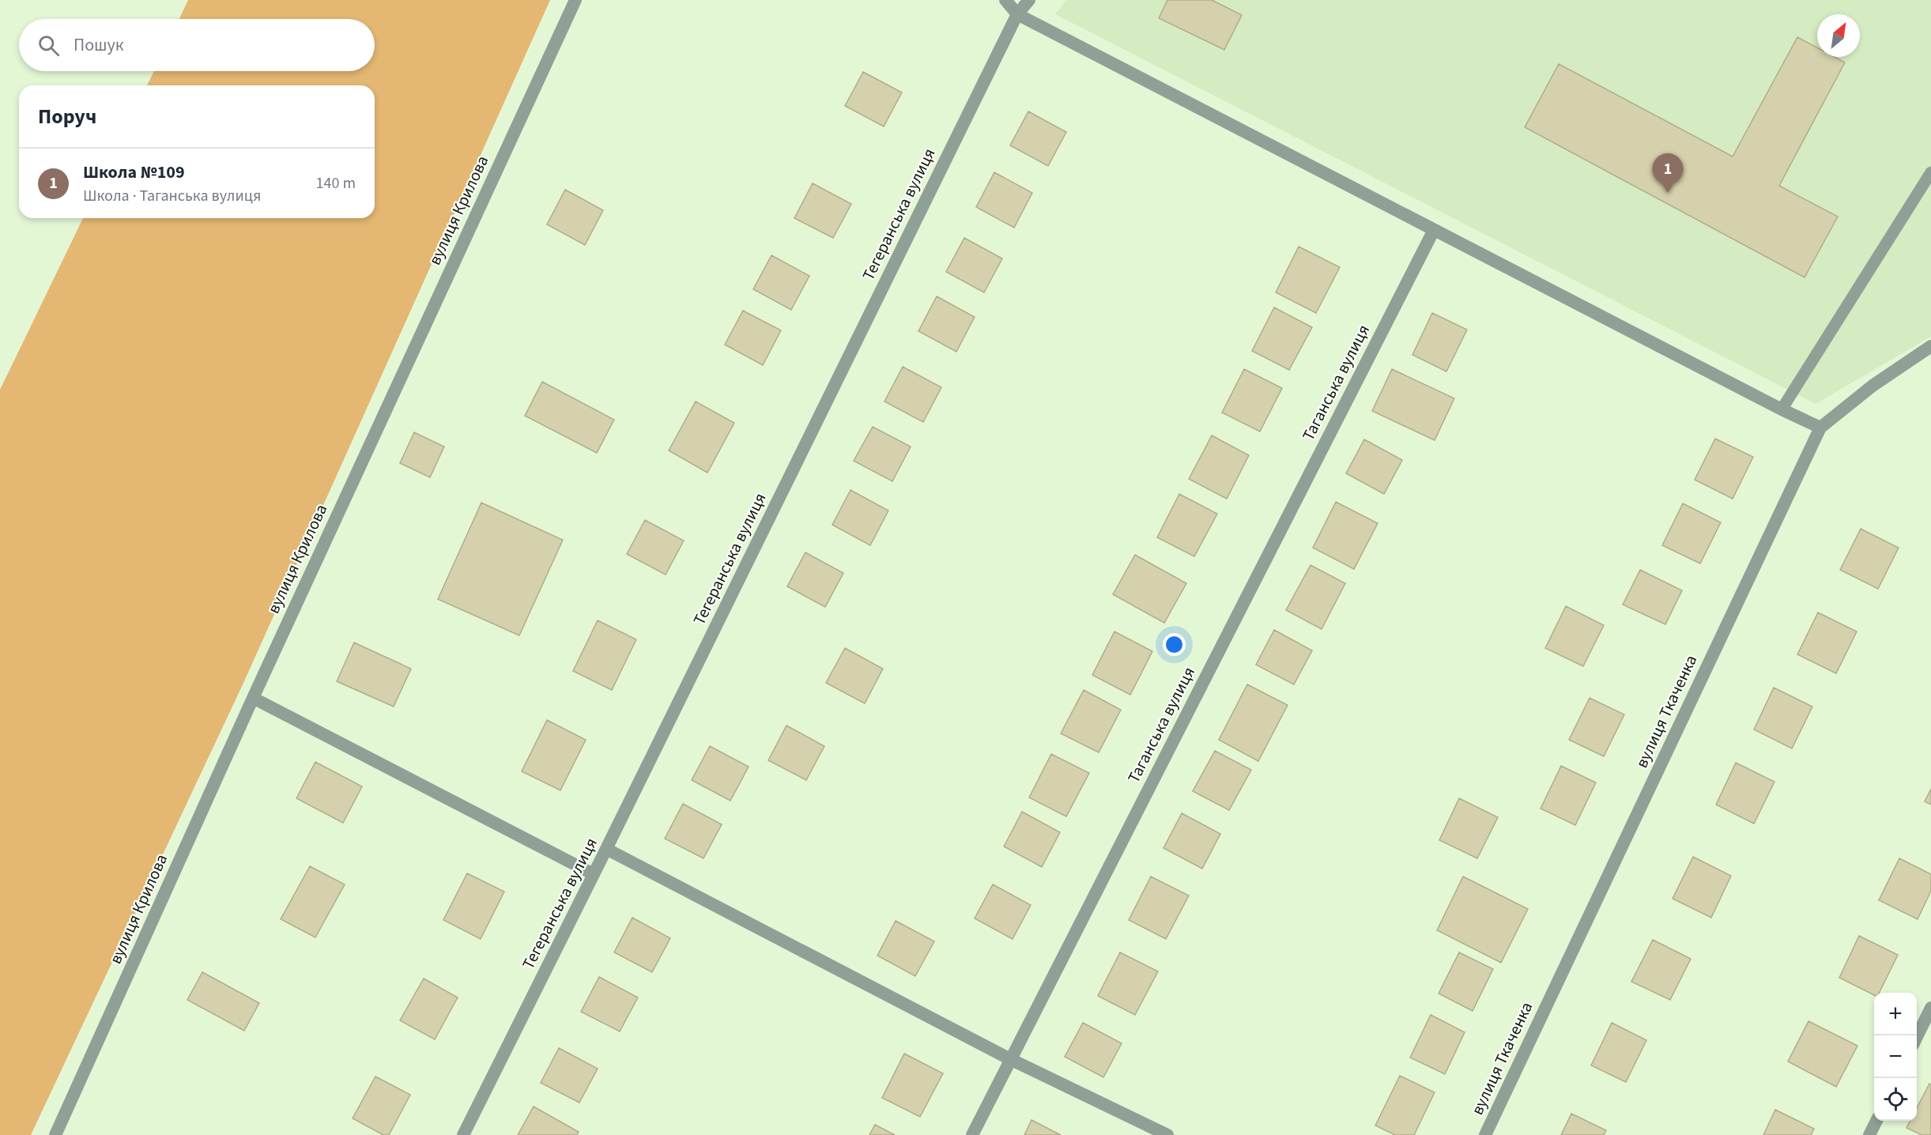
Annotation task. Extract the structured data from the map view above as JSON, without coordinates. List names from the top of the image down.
{
  "streets": {
    "street": [
      "вулиця Крилова",
      "Тегеранська вулиця",
      "Таганська вулиця",
      "вулиця Ткаченка"
    ]
  },
  "north": "top right",
  "page": {
    "search": "Пошук",
    "heading": "Поруч",
    "list": [
      {
        "mark": "1",
        "name": "Школа №109",
        "note": "Школа · Таганська вулиця",
        "value": "140 m"
      }
    ],
    "pins": "1",
    "map_buttons": ["+", "−"]
  }
}
